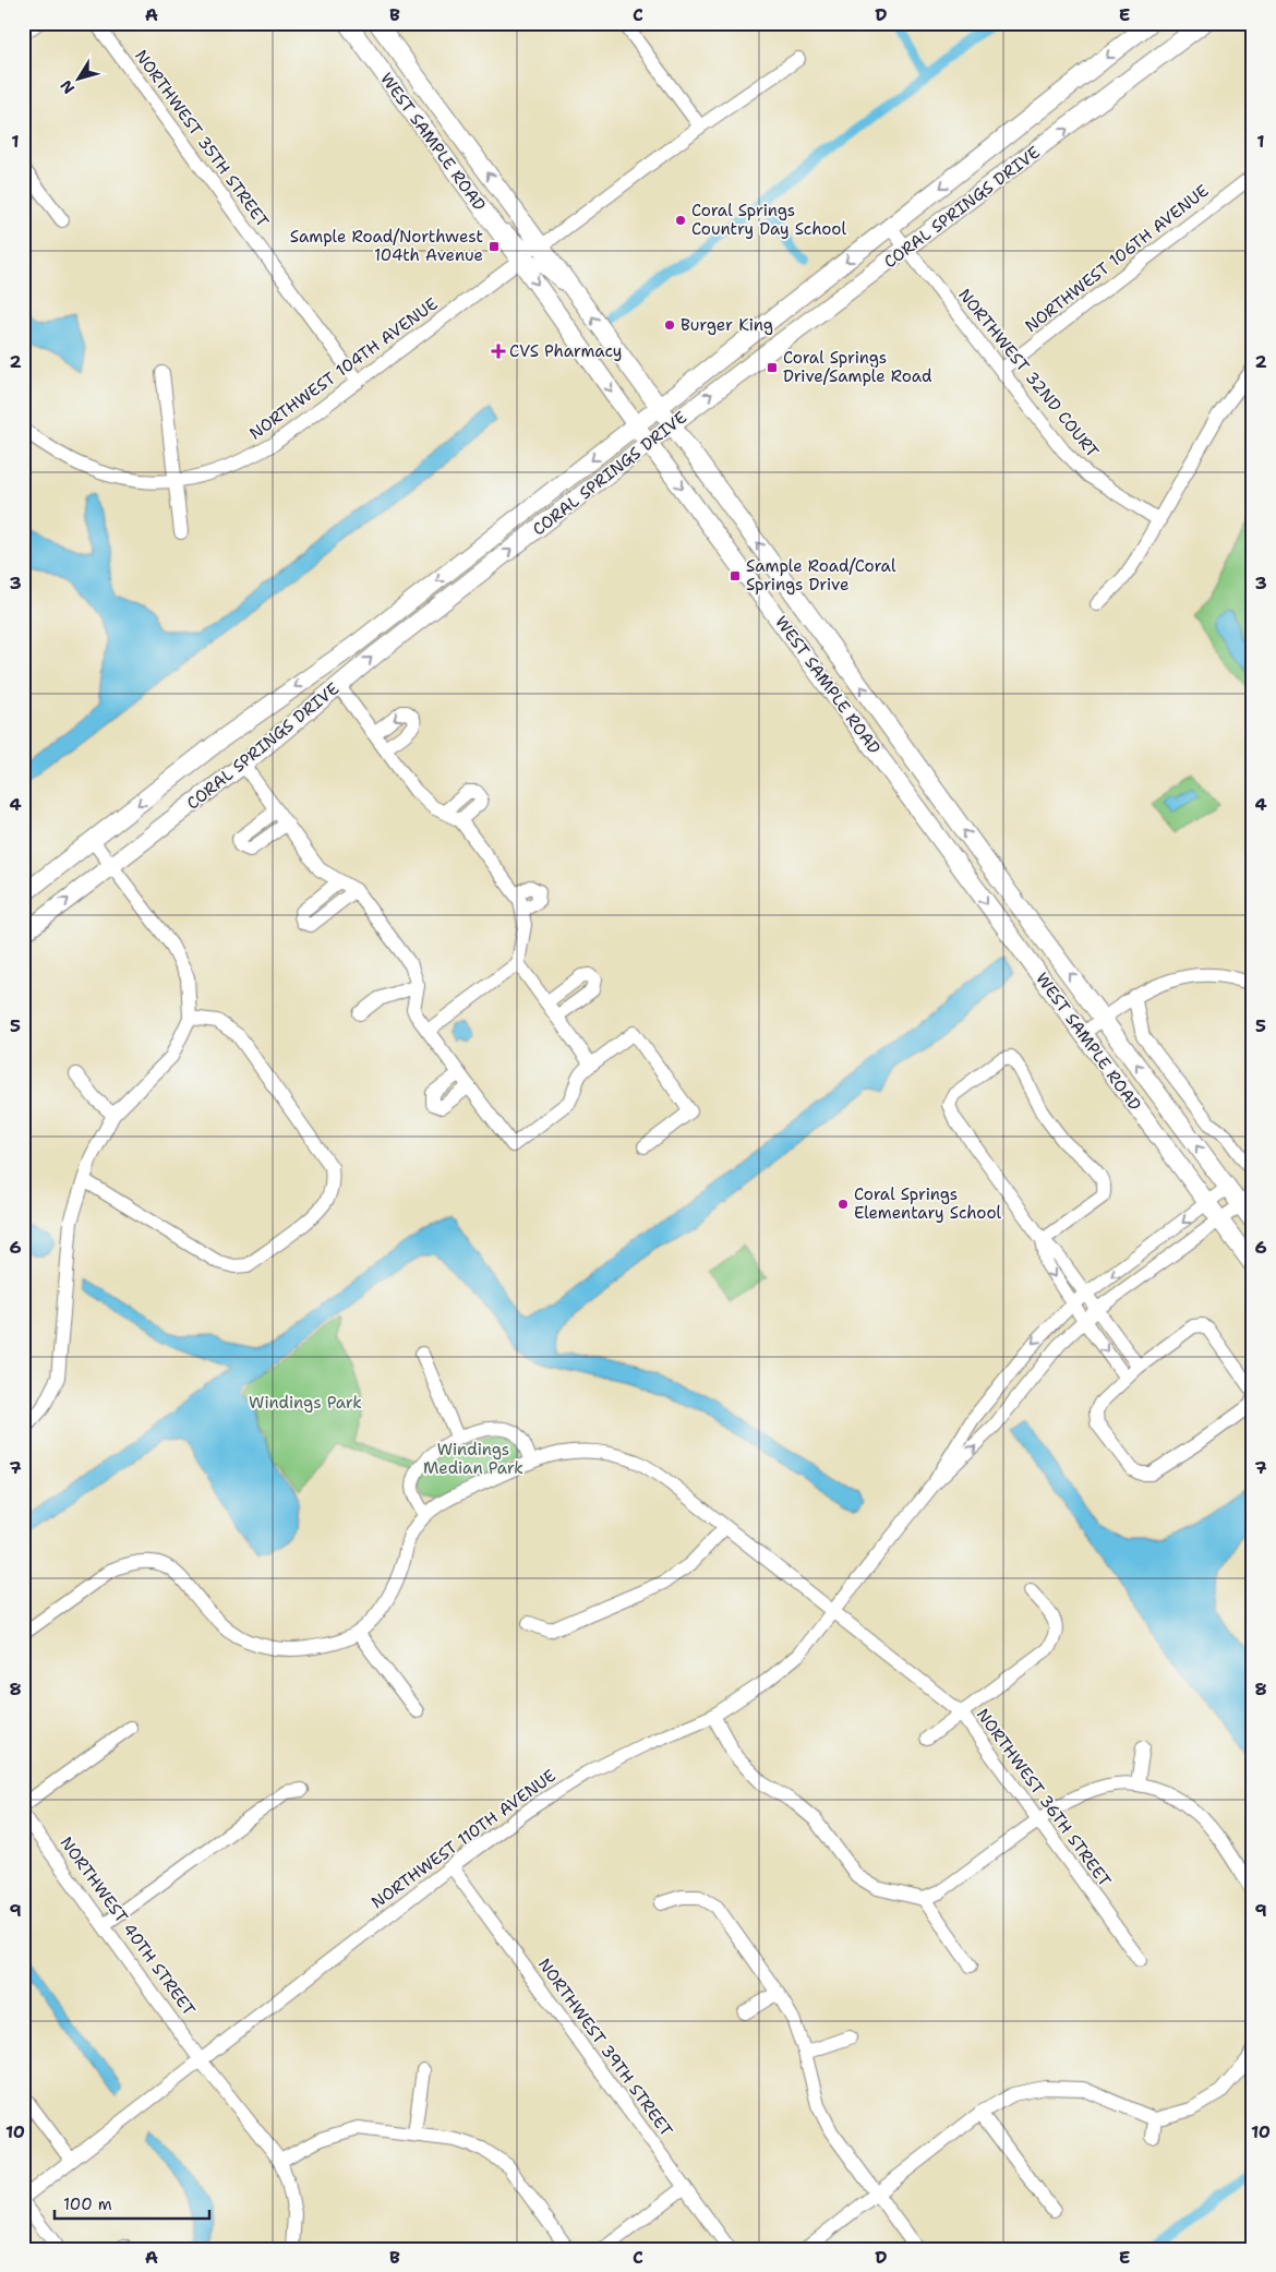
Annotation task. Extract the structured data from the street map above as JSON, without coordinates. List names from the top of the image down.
{
  "streets": {
    "main road": ["WEST SAMPLE ROAD", "CORAL SPRINGS DRIVE"],
    "street": [
      "NORTHWEST 35TH STREET",
      "NORTHWEST 106TH AVENUE",
      "NORTHWEST 104TH AVENUE",
      "NORTHWEST 32ND COURT",
      "NORTHWEST 36TH STREET",
      "NORTHWEST 110TH AVENUE",
      "NORTHWEST 40TH STREET",
      "NORTHWEST 39TH STREET"
    ]
  },
  "crossings": [
    ["NORTHWEST 35TH STREET", "NORTHWEST 104TH AVENUE"],
    ["WEST SAMPLE ROAD", "CORAL SPRINGS DRIVE"],
    ["WEST SAMPLE ROAD", "NORTHWEST 104TH AVENUE"],
    ["WEST SAMPLE ROAD", "NORTHWEST 110TH AVENUE"],
    ["CORAL SPRINGS DRIVE", "NORTHWEST 32ND COURT"],
    ["NORTHWEST 106TH AVENUE", "NORTHWEST 32ND COURT"],
    ["NORTHWEST 36TH STREET", "NORTHWEST 110TH AVENUE"],
    ["NORTHWEST 110TH AVENUE", "NORTHWEST 40TH STREET"],
    ["NORTHWEST 110TH AVENUE", "NORTHWEST 39TH STREET"]
  ],
  "parks": ["Windings Park", "Windings Median Park"],
  "places": {
    "other": ["Coral Springs Country Day School", "Burger King", "Coral Springs Elementary School"],
    "transit": ["Sample Road/Northwest 104th Avenue", "Coral Springs Drive/Sample Road", "Sample Road/Coral Springs Drive"],
    "health": ["CVS Pharmacy"]
  },
  "scale_bar": "100 m",
  "north": "bottom left",
  "grid": {
    "columns": [
      "A",
      "B",
      "C",
      "D",
      "E"
    ],
    "rows": [
      "1",
      "2",
      "3",
      "4",
      "5",
      "6",
      "7",
      "8",
      "9",
      "10"
    ]
  }
}
